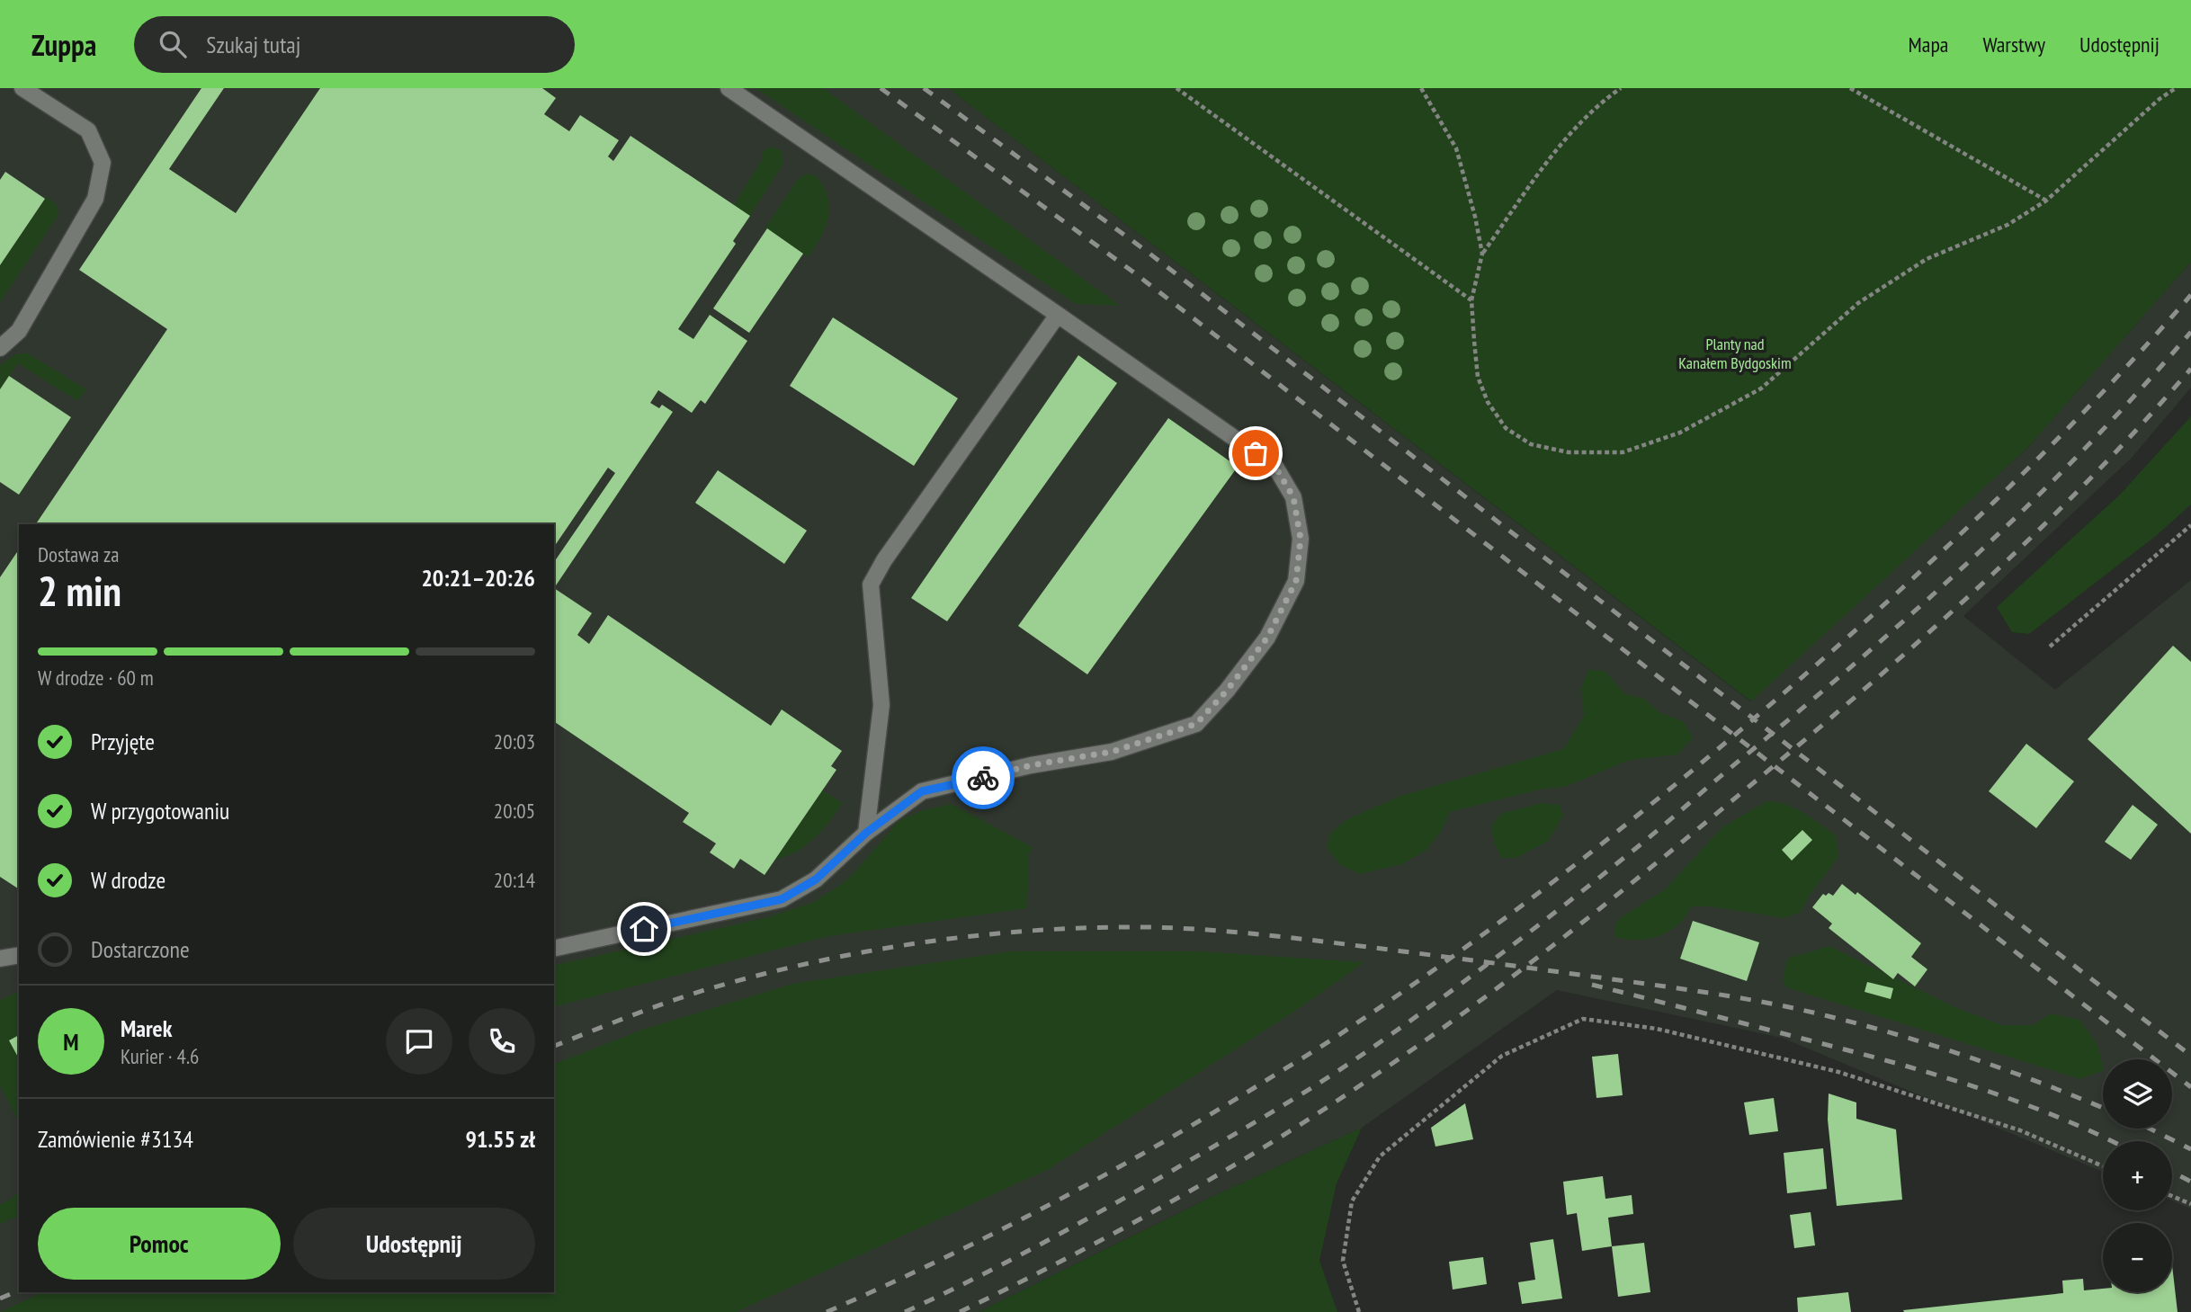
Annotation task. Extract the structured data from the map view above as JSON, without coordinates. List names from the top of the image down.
{
  "parks": ["Planty nad Kanałem Bydgoskim"],
  "page": {
    "header": "Zuppa",
    "search": "Szukaj tutaj",
    "nav": ["Mapa", "Warstwy", "Udostępnij"],
    "heading": ["2 min", "Dostawa za", "20:21–20:26"],
    "panel": [
      "Marek",
      "Kurier · 4.6",
      "Zamówienie #3134",
      "91.55 zł"
    ],
    "bar": "W drodze · 60 m",
    "list": [
      ["Przyjęte", "20:03"],
      ["W przygotowaniu", "20:05"],
      ["W drodze", "20:14"],
      "Dostarczone"
    ],
    "round": "M",
    "map_buttons": ["+", "−"],
    "buttons": ["Pomoc", "Udostępnij"]
  }
}
